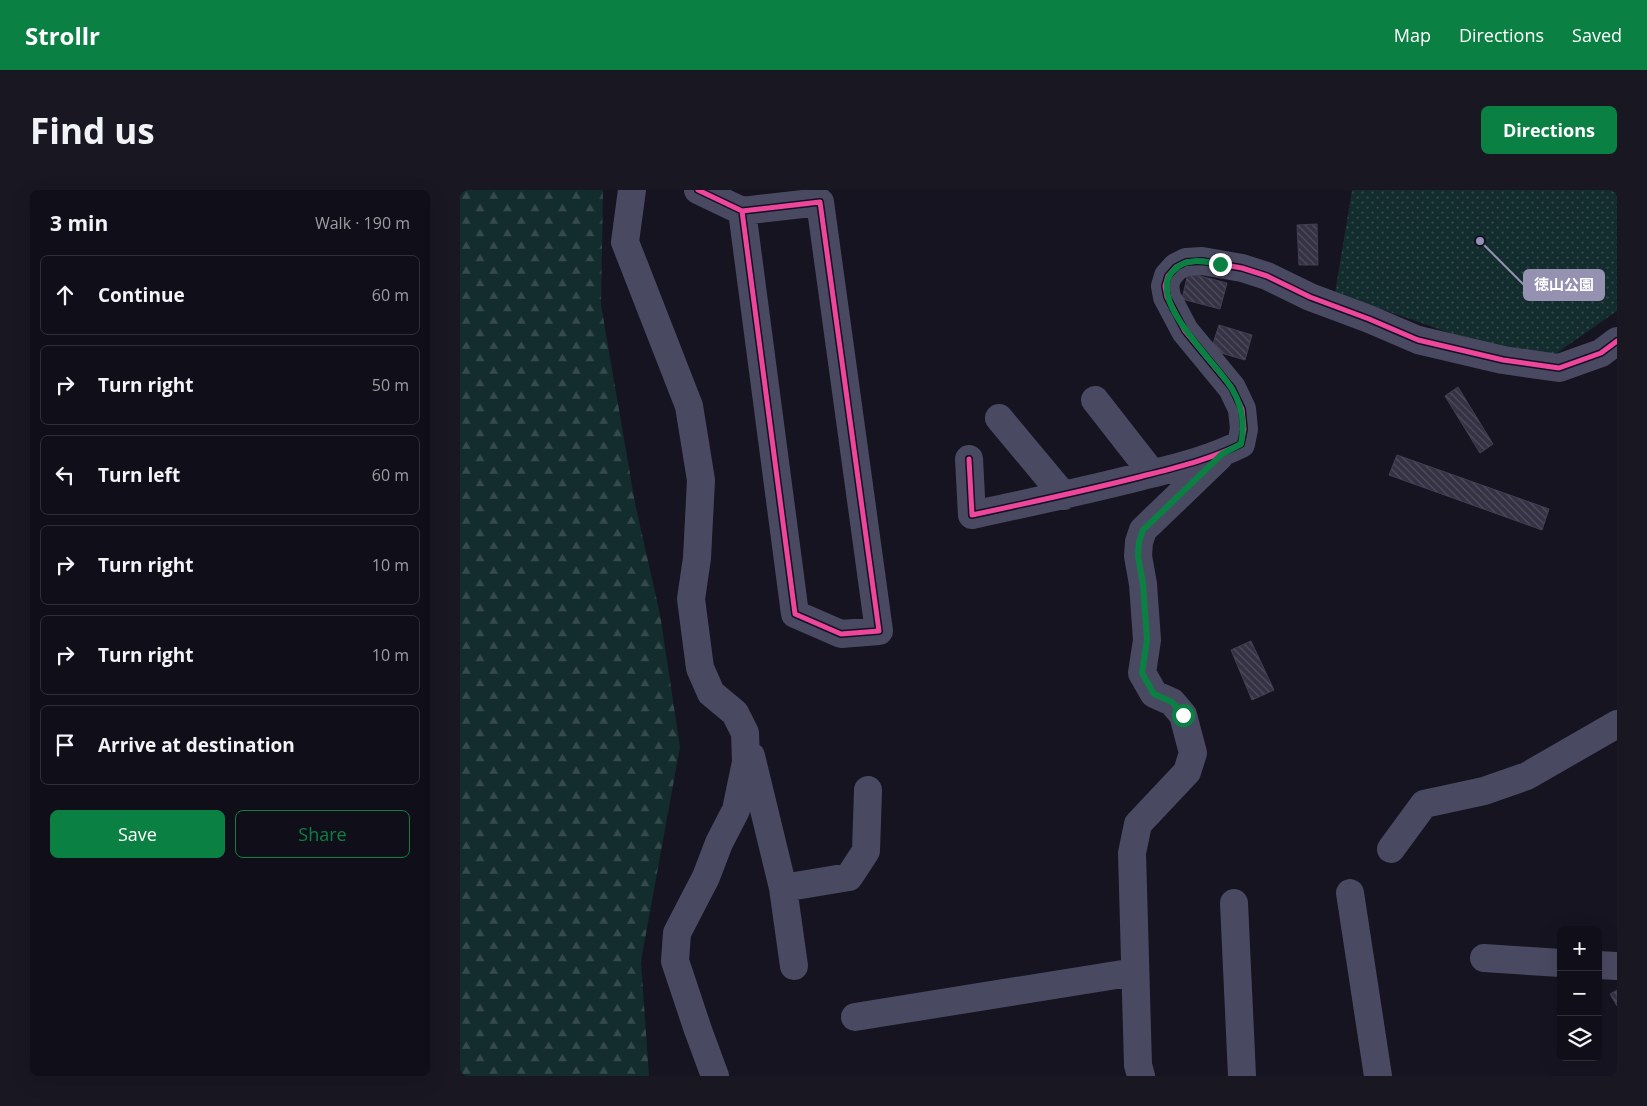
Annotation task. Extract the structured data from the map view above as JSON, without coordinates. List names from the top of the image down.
{
  "places": ["徳山公園"],
  "page": {
    "header": "Strollr",
    "nav": ["Map", "Directions", "Saved"],
    "buttons": [
      "Directions",
      ["Save", "Share"]
    ],
    "title": "Find us",
    "heading": ["3 min", "Walk · 190 m"],
    "list": [
      ["Continue", "60 m"],
      ["Turn right", "50 m"],
      ["Turn left", "60 m"],
      ["Turn right", "10 m"],
      ["Turn right", "10 m"],
      "Arrive at destination"
    ],
    "map_buttons": ["+", "−"]
  }
}
